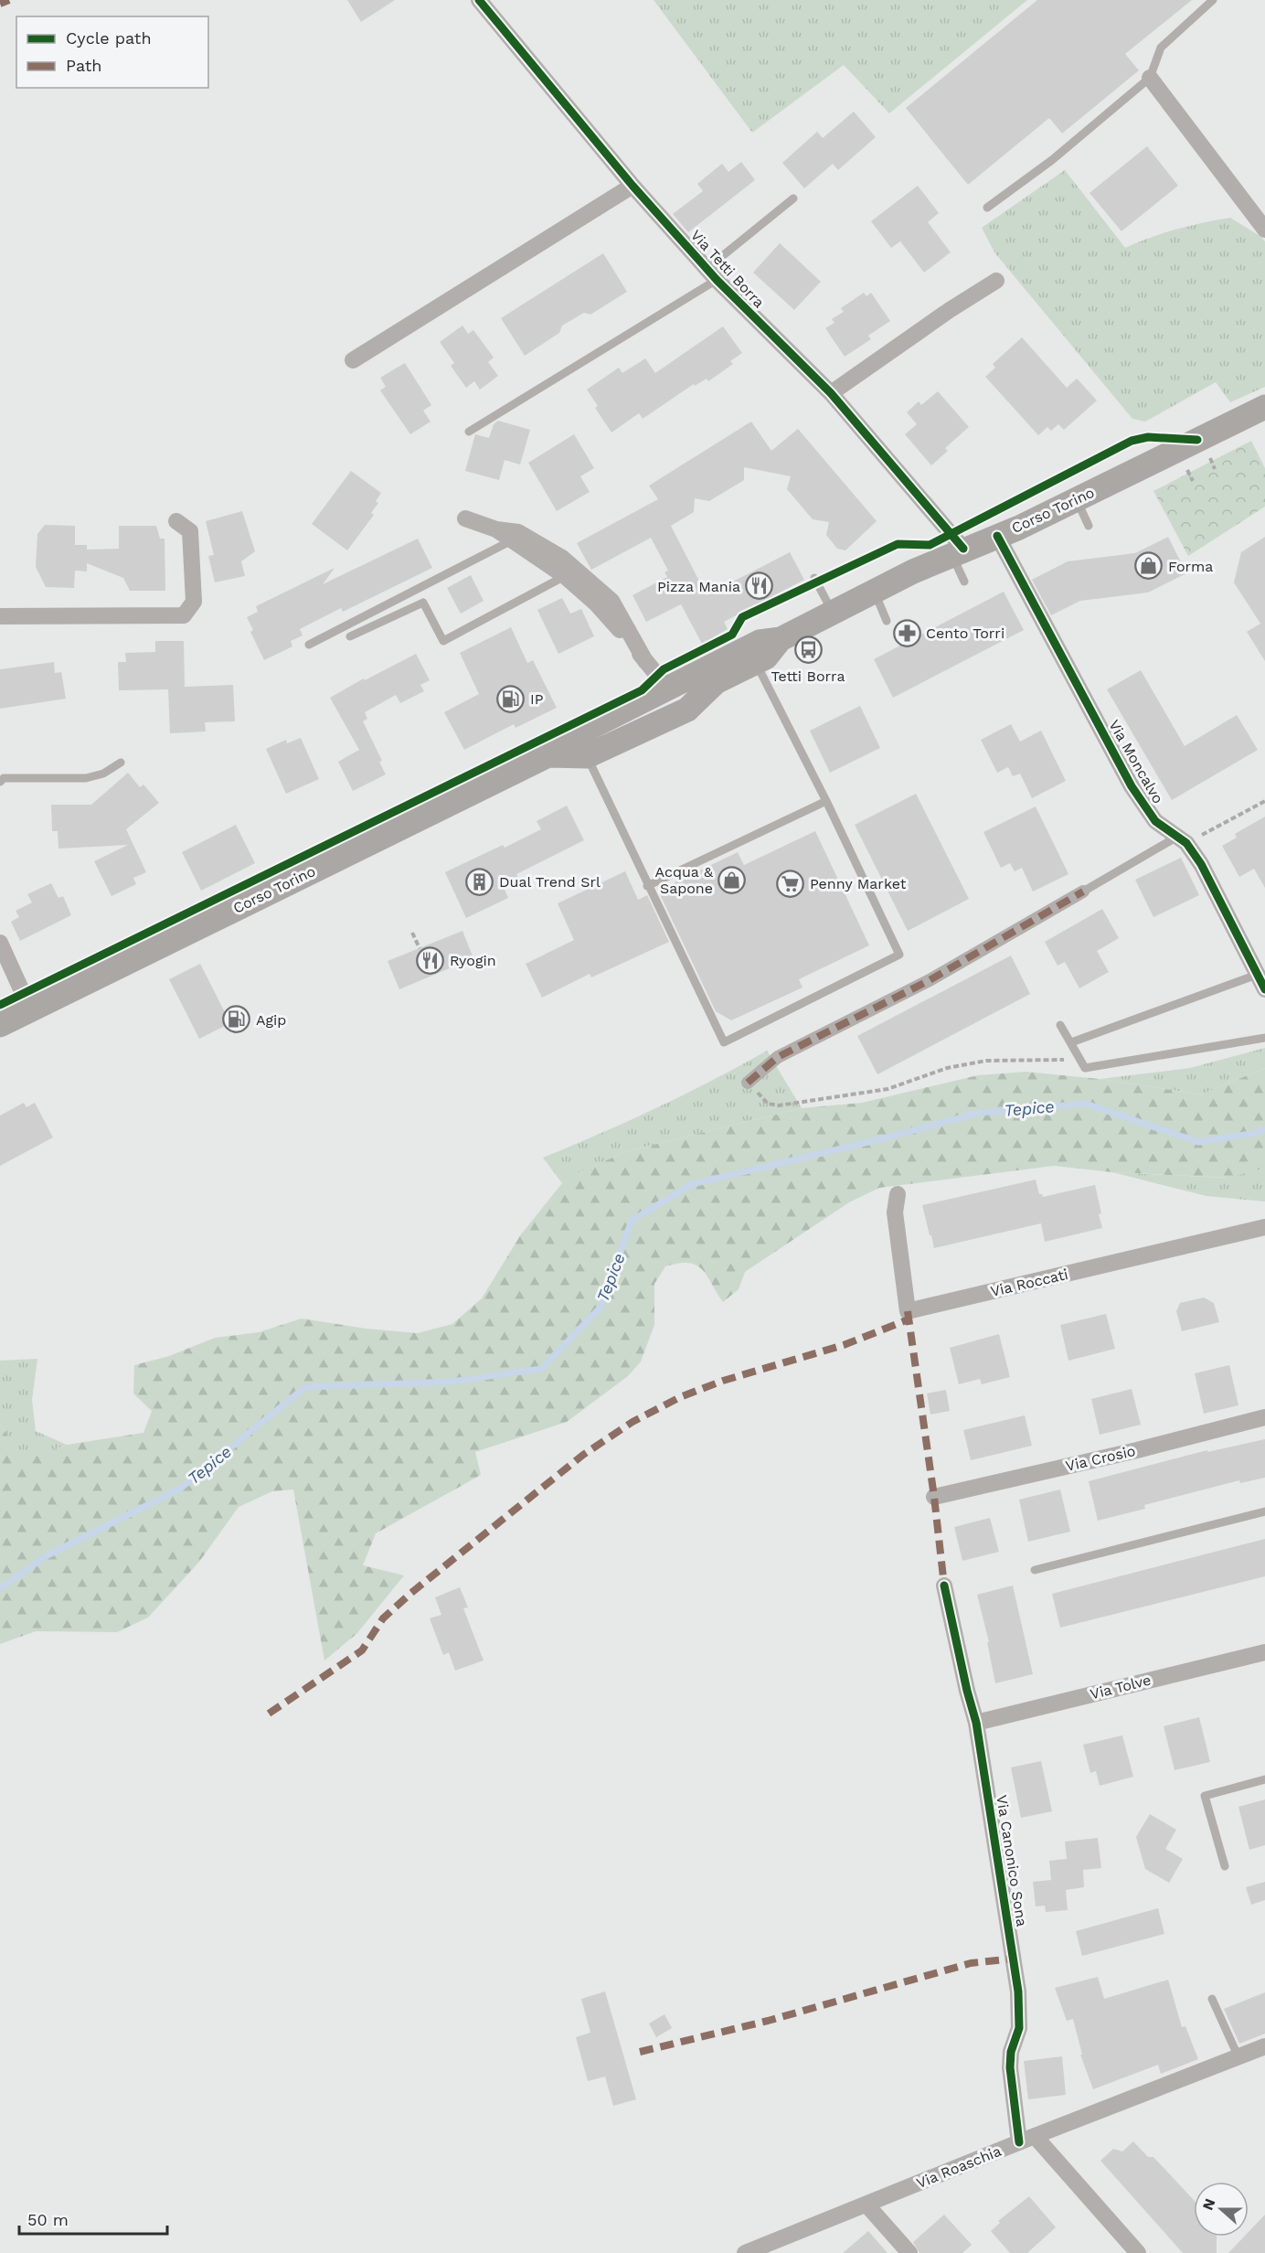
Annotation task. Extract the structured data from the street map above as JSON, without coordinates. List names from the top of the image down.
{
  "streets": {
    "main road": ["Corso Torino"],
    "street": [
      "Via Tetti Borra",
      "Via Moncalvo",
      "Via Roccati",
      "Via Crosio",
      "Via Tolve",
      "Via Canonico Sona",
      "Via Roaschia"
    ]
  },
  "crossings": [
    ["Via Tetti Borra", "Corso Torino"],
    ["Corso Torino", "Via Moncalvo"],
    ["Via Tolve", "Via Canonico Sona"],
    ["Via Canonico Sona", "Via Roaschia"]
  ],
  "water": ["Tepice"],
  "places": {
    "shop": ["Forma", "Acqua & Sapone"],
    "restaurant": ["Pizza Mania", "Ryogin"],
    "pharmacy": ["Cento Torri"],
    "bus stop": ["Tetti Borra"],
    "fuel station": ["IP", "Agip"],
    "building": ["Dual Trend Srl"],
    "supermarket": ["Penny Market"]
  },
  "legend": ["Cycle path", "Path"],
  "scale_bar": "50 m",
  "north": "left"
}
